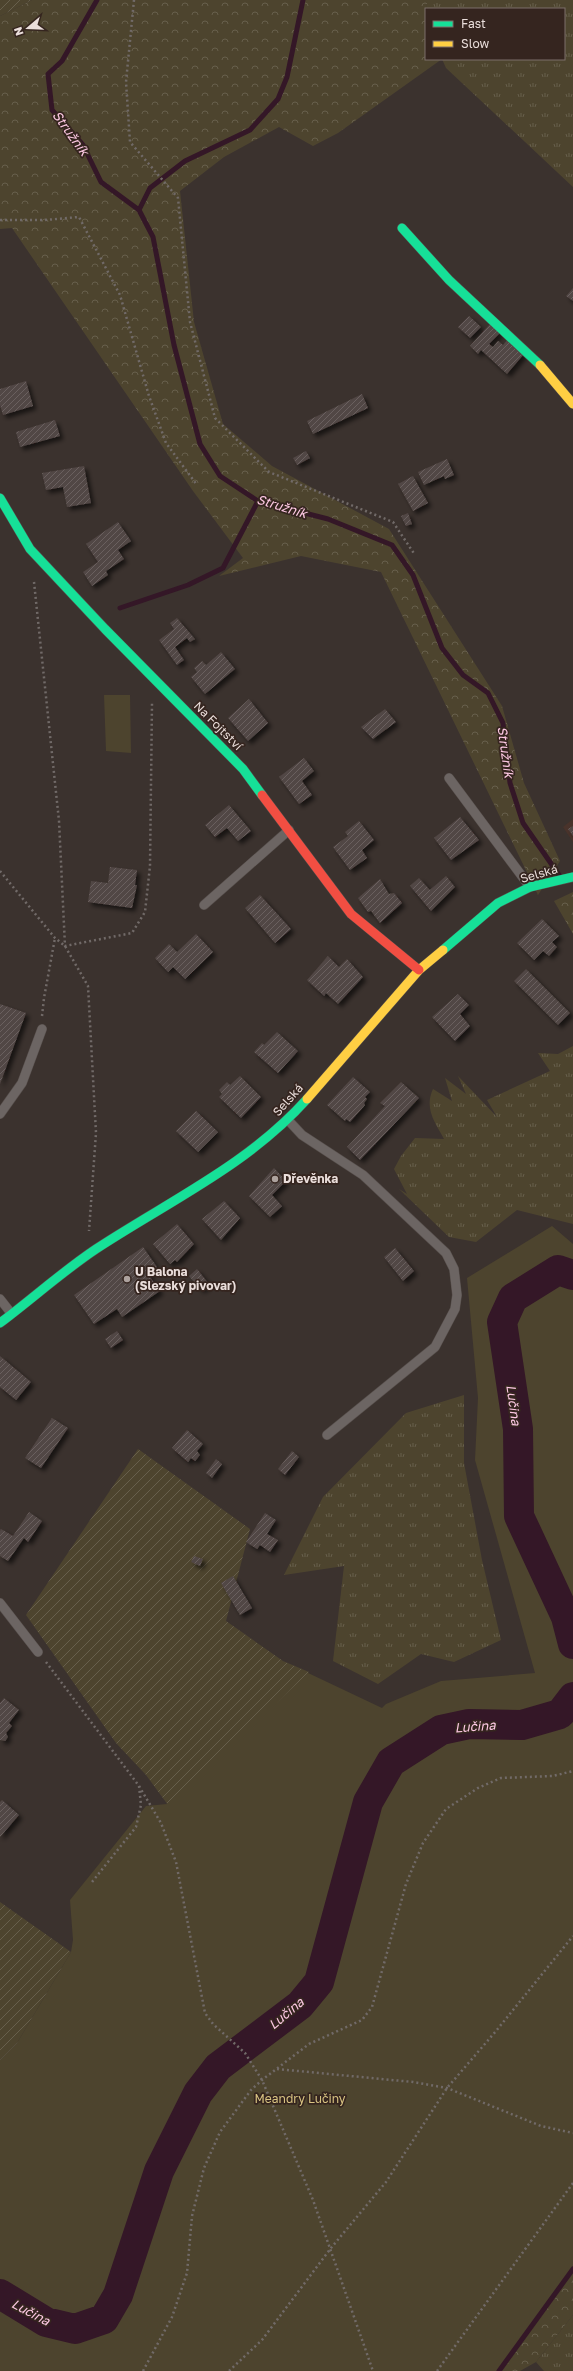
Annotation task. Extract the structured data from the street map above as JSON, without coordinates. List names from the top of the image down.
{
  "streets": {
    "street": ["Na Fojtství", "Selská"]
  },
  "crossings": [
    ["Na Fojtství", "Selská"]
  ],
  "water": ["Stružník", "Lučina"],
  "parks": ["Meandry Lučiny"],
  "places": ["Dřevěnka", "U Balona (Slezský pivovar)"],
  "legend": ["Fast", "Slow"],
  "north": "left"
}
